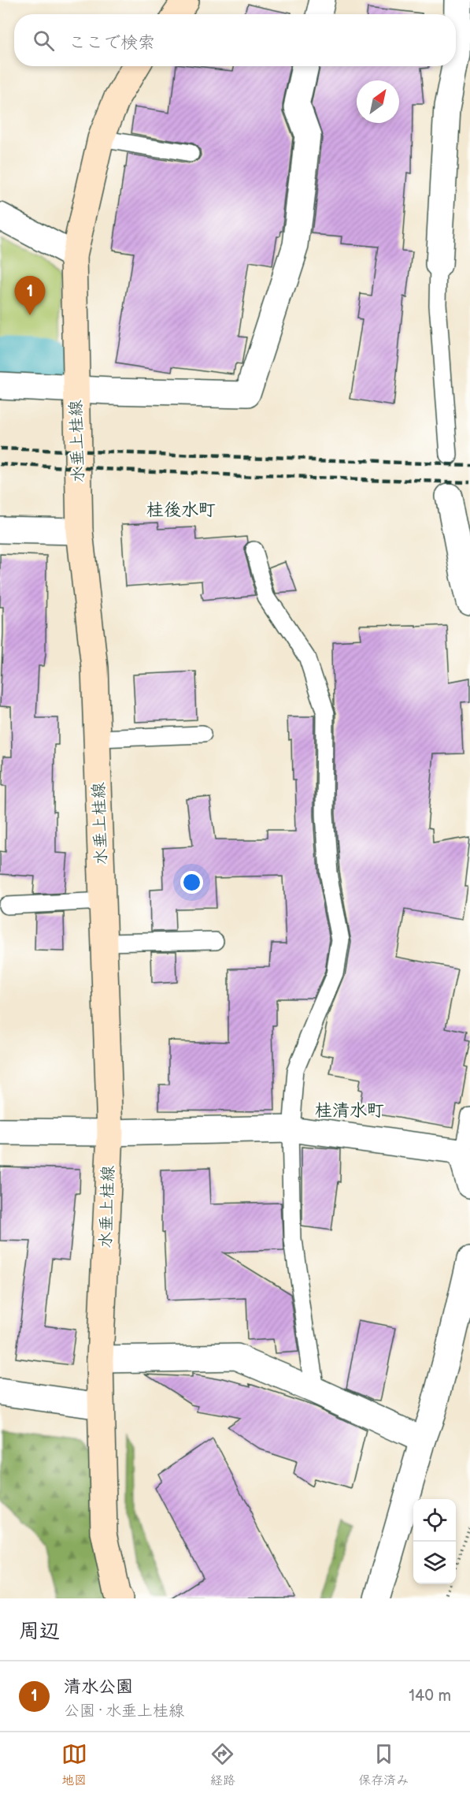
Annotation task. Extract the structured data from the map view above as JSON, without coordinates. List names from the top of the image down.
{
  "streets": {
    "main road": ["水垂上桂線"]
  },
  "districts": ["桂後水町", "桂清水町"],
  "north": "top right",
  "page": {
    "search": "ここで検索",
    "pins": "1",
    "heading": "周辺",
    "list": [
      {
        "mark": "1",
        "name": "清水公園",
        "note": "公園 · 水垂上桂線",
        "value": "140 m"
      }
    ],
    "nav": ["地図", "経路", "保存済み"]
  }
}
